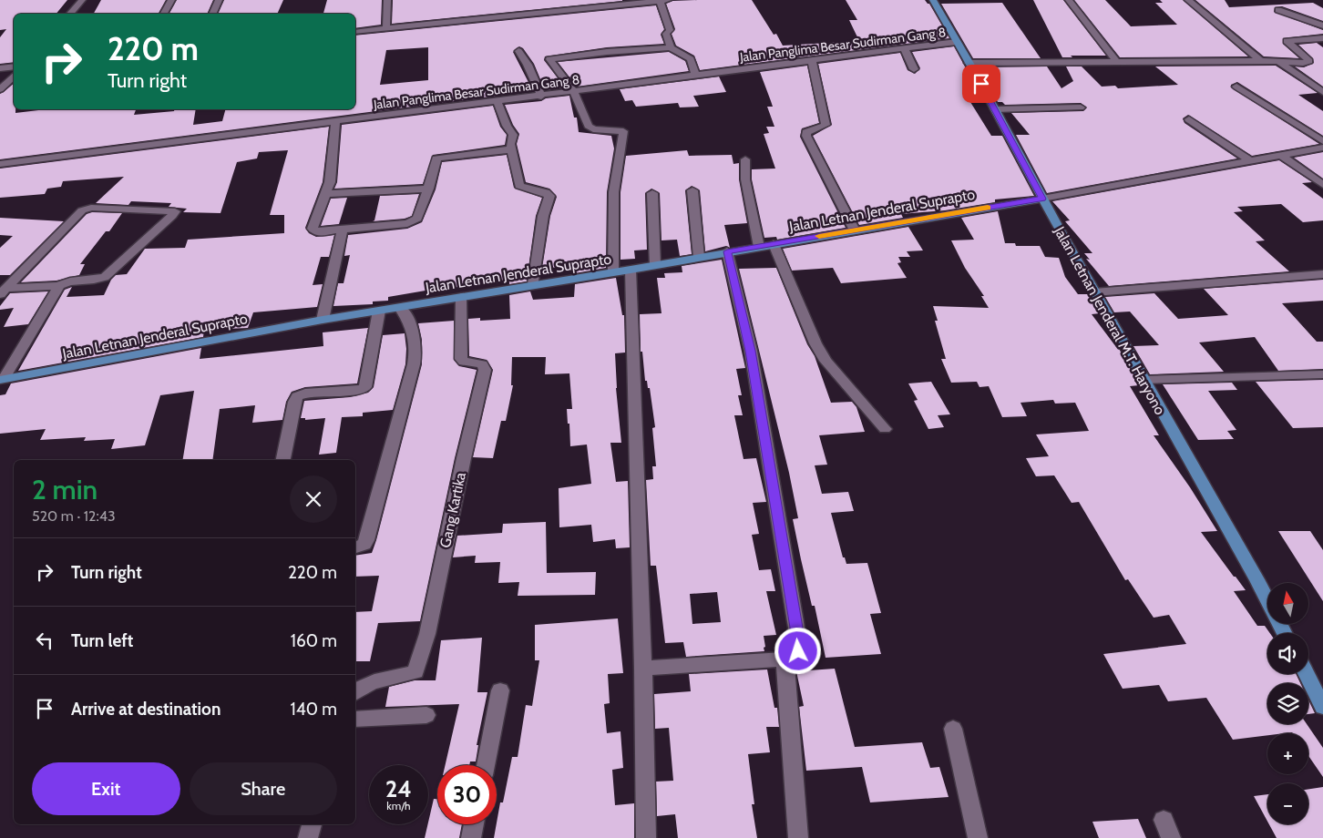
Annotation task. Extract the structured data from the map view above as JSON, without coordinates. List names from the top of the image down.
{
  "streets": {
    "main road": ["Jalan Letnan Jenderal Suprapto", "Jalan Letnan Jenderal M.T. Haryono"],
    "street": ["Jalan Panglima Besar Sudirman Gang 8", "Gang Kartika"]
  },
  "crossings": [
    ["Jalan Panglima Besar Sudirman Gang 8", "Jalan Letnan Jenderal M.T. Haryono"],
    ["Jalan Letnan Jenderal Suprapto", "Jalan Letnan Jenderal M.T. Haryono"],
    ["Jalan Letnan Jenderal Suprapto", "Gang Kartika"]
  ],
  "north": "top",
  "page": {
    "turn": ["220 m", "Turn right"],
    "heading": ["2 min", "520 m · 12:43"],
    "list": [
      {
        "name": "Turn right",
        "value": "220 m"
      },
      {
        "name": "Turn left",
        "value": "160 m"
      },
      {
        "name": "Arrive at destination",
        "value": "140 m"
      }
    ],
    "map_buttons": ["+", "−"],
    "buttons": ["Exit", "Share"],
    "speed": "24 km/h",
    "limit": "30"
  }
}
